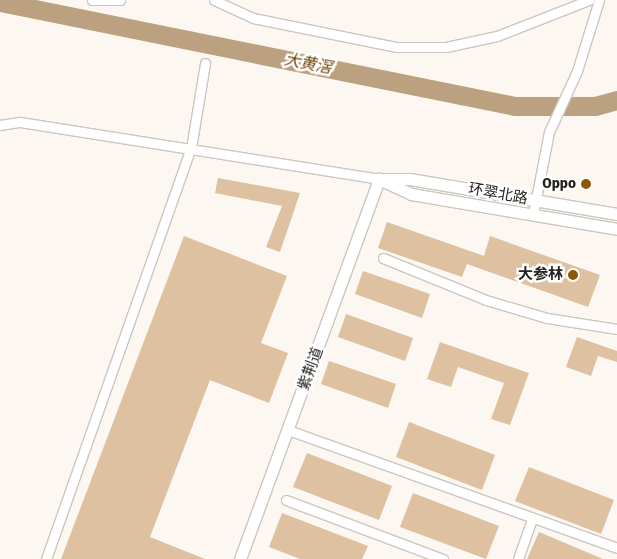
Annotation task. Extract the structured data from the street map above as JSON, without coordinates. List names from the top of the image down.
{
  "streets": {
    "street": ["环翠北路", "紫荆道"]
  },
  "crossings": [
    ["环翠北路", "紫荆道"]
  ],
  "water": ["大黄滘"],
  "places": ["Oppo", "大参林"]
}
